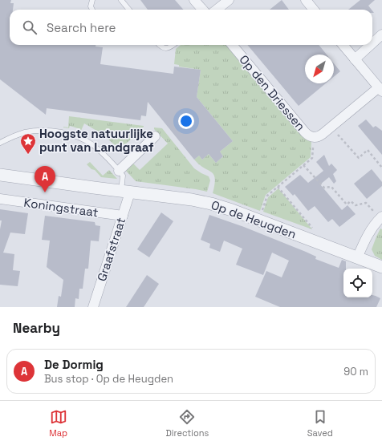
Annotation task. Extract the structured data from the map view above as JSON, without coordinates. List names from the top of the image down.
{
  "streets": {
    "street": [
      "Op den Driessen",
      "Koningstraat",
      "Op de Heugden",
      "Graafstraat"
    ]
  },
  "crossings": [
    ["Koningstraat", "Graafstraat"],
    ["Op de Heugden", "Graafstraat"]
  ],
  "places": {
    "place": ["Hoogste natuurlijke punt van Landgraaf"]
  },
  "north": "bottom left",
  "page": {
    "search": "Search here",
    "pins": "A",
    "heading": "Nearby",
    "list": [
      {
        "mark": "A",
        "name": "De Dormig",
        "note": "Bus stop · Op de Heugden",
        "value": "90 m"
      }
    ],
    "nav": ["Map", "Directions", "Saved"]
  }
}
